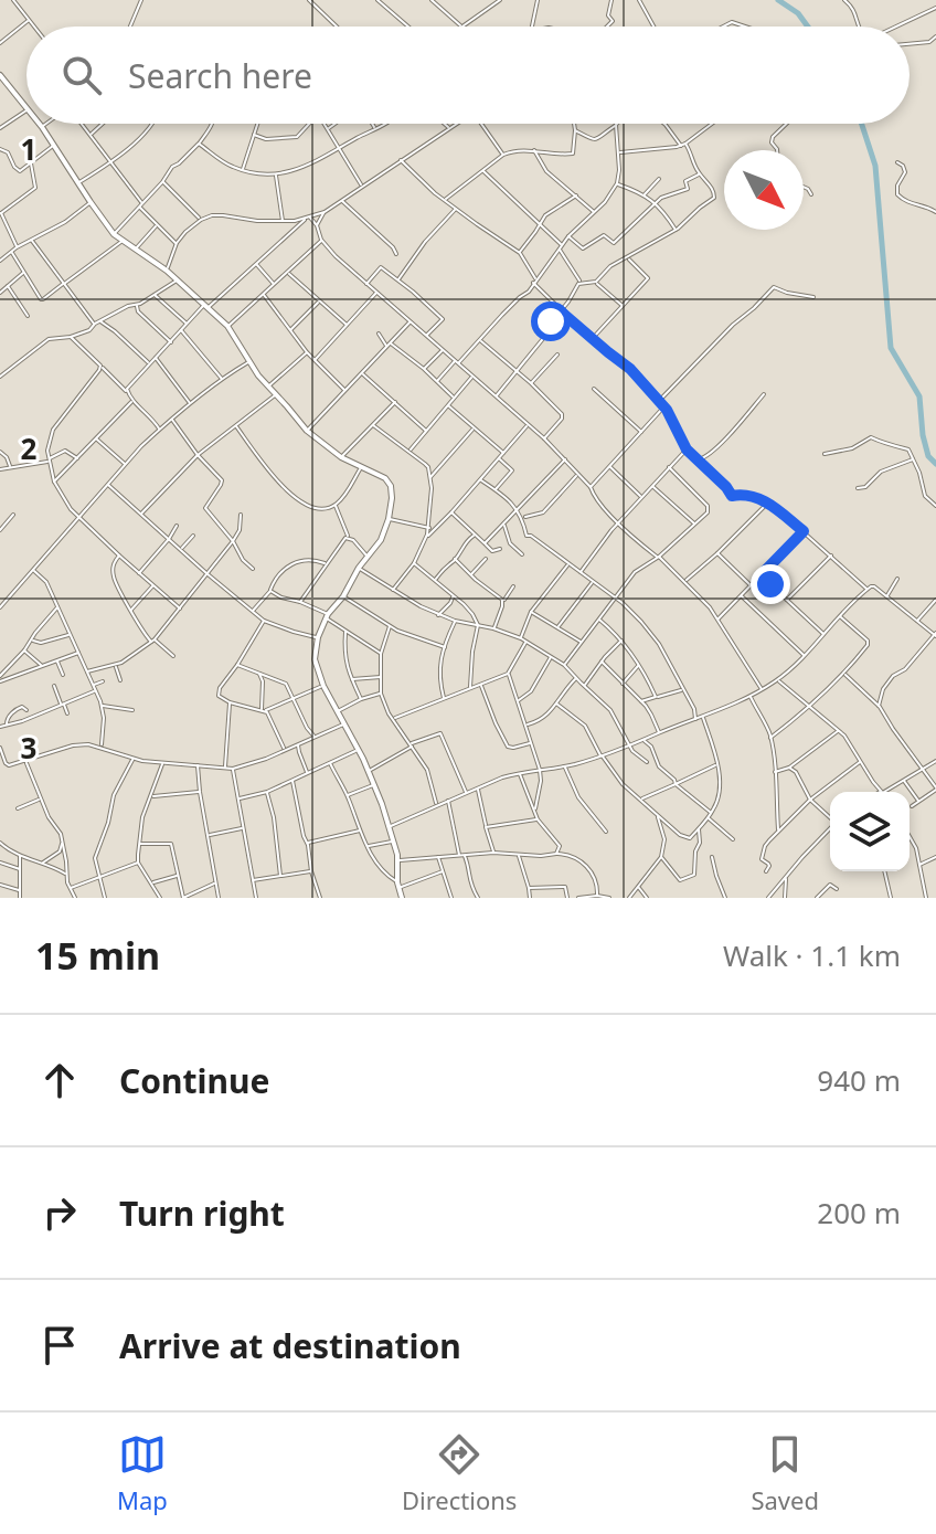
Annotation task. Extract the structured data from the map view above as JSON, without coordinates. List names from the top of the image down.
{
  "north": "bottom right",
  "page": {
    "search": "Search here",
    "heading": ["15 min", "Walk · 1.1 km"],
    "list": [
      ["Continue", "940 m"],
      ["Turn right", "200 m"],
      "Arrive at destination"
    ],
    "nav": ["Map", "Directions", "Saved"]
  },
  "grid": {
    "rows": ["1", "2", "3"]
  }
}
